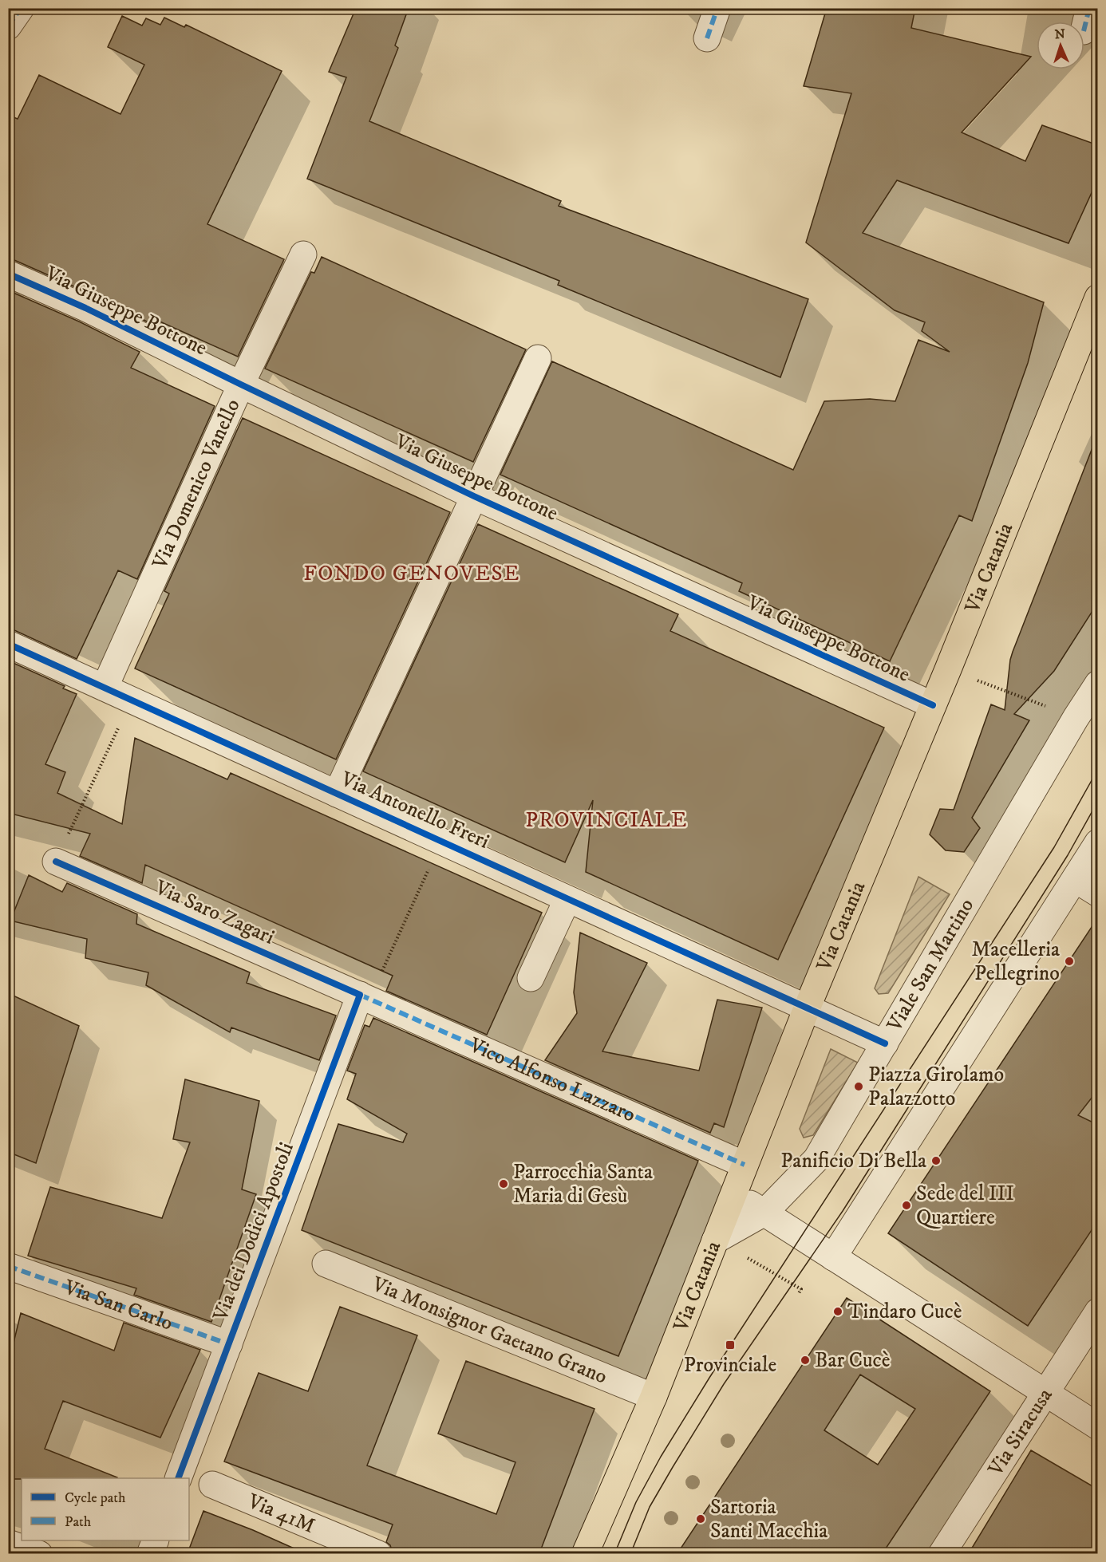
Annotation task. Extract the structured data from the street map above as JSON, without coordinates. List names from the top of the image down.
{
  "streets": {
    "main road": ["Via Catania"],
    "street": [
      "Via Giuseppe Bottone",
      "Via Domenico Vanello",
      "Via Antonello Freri",
      "Via Saro Zagari",
      "Viale San Martino",
      "Vico Alfonso Lazzaro",
      "Via dei Dodici Apostoli",
      "Via San Carlo",
      "Via Monsignor Gaetano Grano",
      "Via Siracusa",
      "Via 41M"
    ]
  },
  "crossings": [
    ["Via Giuseppe Bottone", "Via Domenico Vanello"],
    ["Via Giuseppe Bottone", "Via Catania"],
    ["Via Domenico Vanello", "Via Antonello Freri"],
    ["Via Catania", "Via Antonello Freri"],
    ["Via Catania", "Viale San Martino"],
    ["Via Catania", "Vico Alfonso Lazzaro"],
    ["Via Catania", "Via Monsignor Gaetano Grano"],
    ["Via Antonello Freri", "Viale San Martino"],
    ["Via Saro Zagari", "Vico Alfonso Lazzaro"],
    ["Via Saro Zagari", "Via dei Dodici Apostoli"],
    ["Vico Alfonso Lazzaro", "Via dei Dodici Apostoli"],
    ["Via dei Dodici Apostoli", "Via San Carlo"]
  ],
  "districts": ["FONDO GENOVESE", "PROVINCIALE"],
  "places": {
    "other": [
      "Macelleria Pellegrino",
      "Piazza Girolamo Palazzotto",
      "Panificio Di Bella",
      "Parrocchia Santa Maria di Gesù",
      "Sede del III Quartiere",
      "Tindaro Cucè",
      "Bar Cucè",
      "Sartoria Santi Macchia"
    ],
    "transit": ["Provinciale"]
  },
  "legend": ["Cycle path", "Path"],
  "north": "top"
}
